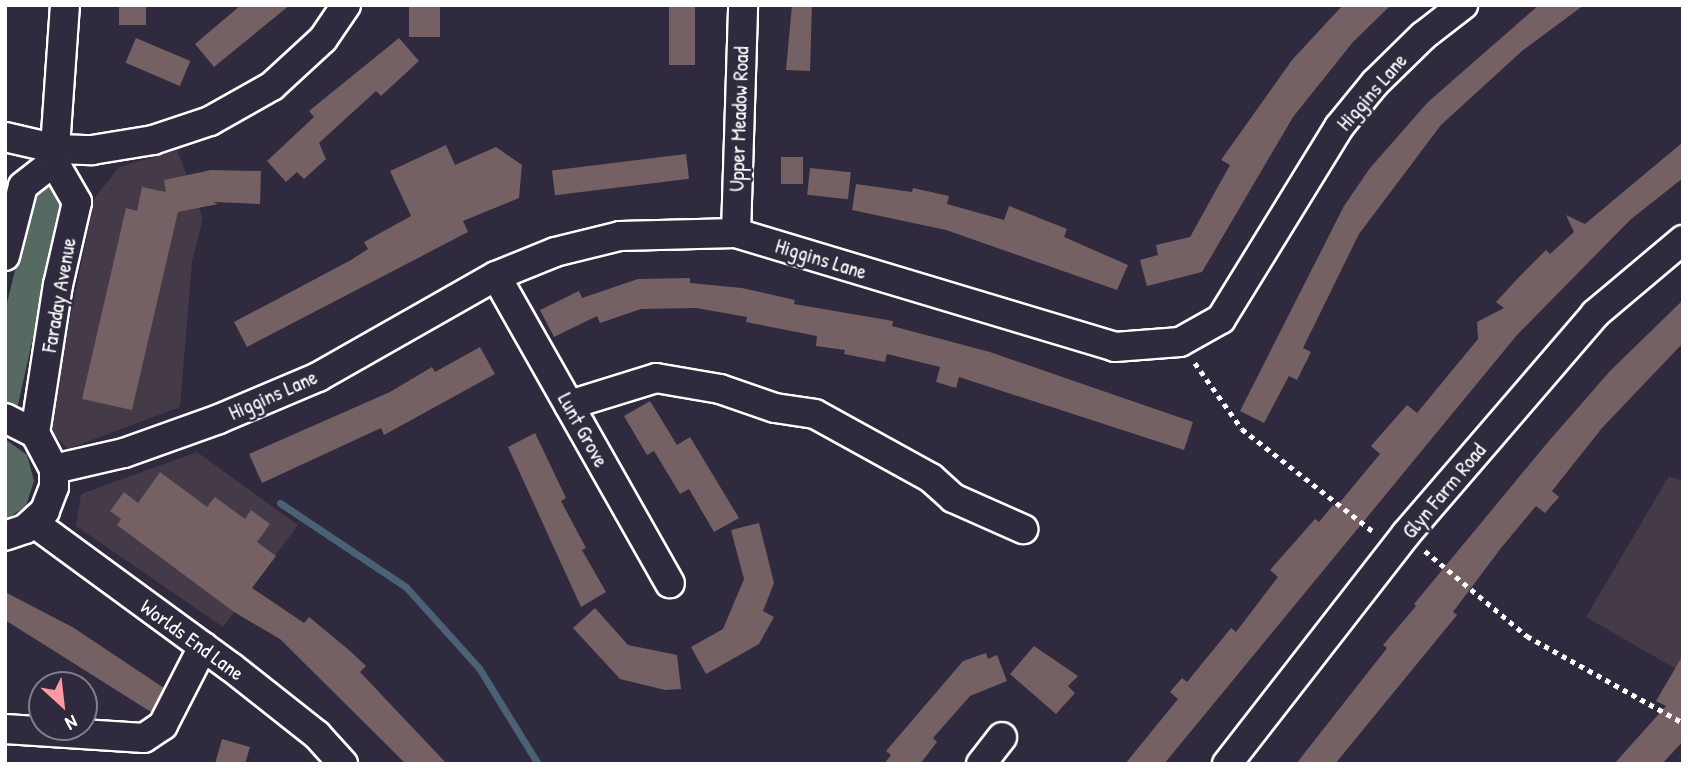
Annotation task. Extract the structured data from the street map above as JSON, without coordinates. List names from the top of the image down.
{
  "streets": {
    "street": [
      "Higgins Lane",
      "Upper Meadow Road",
      "Faraday Avenue",
      "Lunt Grove",
      "Glyn Farm Road",
      "Worlds End Lane"
    ]
  },
  "crossings": [
    ["Higgins Lane", "Upper Meadow Road"],
    ["Higgins Lane", "Lunt Grove"]
  ],
  "north": "bottom right"
}
